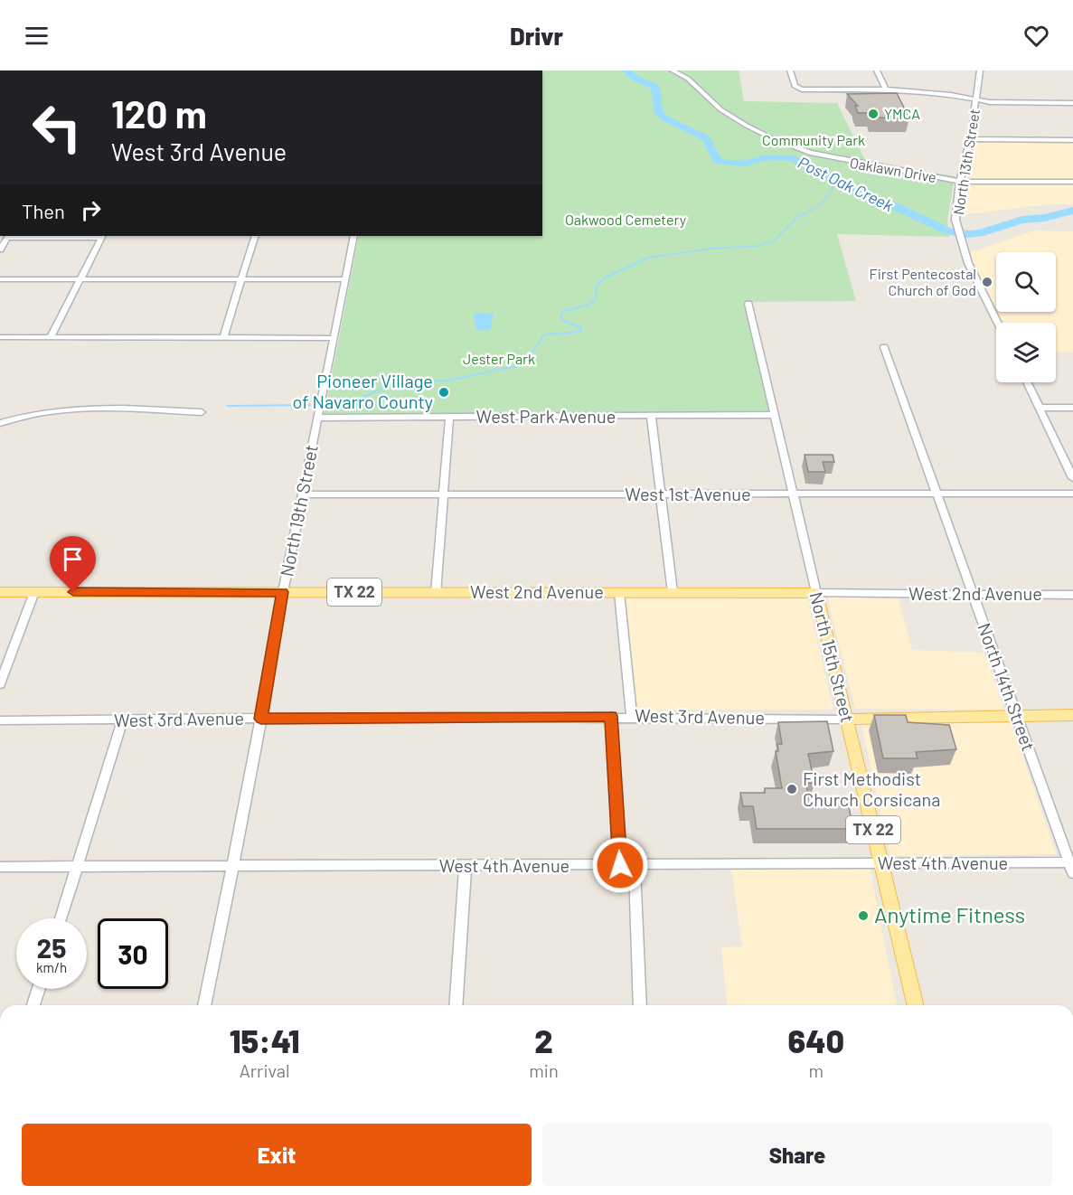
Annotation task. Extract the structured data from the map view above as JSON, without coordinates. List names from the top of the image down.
{
  "streets": {
    "main road": [
      "TX 22",
      "West 2nd Avenue",
      "North 15th Street",
      "West 3rd Avenue"
    ],
    "street": [
      "North 13th Street",
      "Oaklawn Drive",
      "West Park Avenue",
      "West 1st Avenue",
      "North 19th Street",
      "North 14th Street",
      "West 4th Avenue"
    ]
  },
  "crossings": [
    ["North 13th Street", "Oaklawn Drive"],
    ["West Park Avenue", "North 19th Street"],
    ["West Park Avenue", "North 15th Street"],
    ["West 1st Avenue", "North 19th Street"],
    ["West 1st Avenue", "North 15th Street"],
    ["West 1st Avenue", "North 14th Street"],
    ["North 19th Street", "West 2nd Avenue"],
    ["North 19th Street", "West 3rd Avenue"],
    ["North 19th Street", "West 4th Avenue"],
    ["West 2nd Avenue", "North 15th Street"],
    ["West 2nd Avenue", "North 14th Street"],
    ["North 15th Street", "West 3rd Avenue"],
    ["North 15th Street", "West 4th Avenue"],
    ["North 14th Street", "West 3rd Avenue"],
    ["North 14th Street", "West 4th Avenue"]
  ],
  "water": ["Post Oak Creek"],
  "parks": ["Community Park", "Oakwood Cemetery", "Jester Park"],
  "places": [
    "YMCA",
    "First Pentecostal Church of God",
    "Pioneer Village of Navarro County",
    "First Methodist Church Corsicana",
    "Anytime Fitness"
  ],
  "page": {
    "header": "Drivr",
    "turn": ["120 m", "West 3rd Avenue"],
    "then": "Then",
    "speed": "25 km/h",
    "limit": "30",
    "eta": [
      "15:41",
      "Arrival",
      "2",
      "min",
      "640",
      "m"
    ],
    "buttons": ["Exit", "Share"]
  }
}
